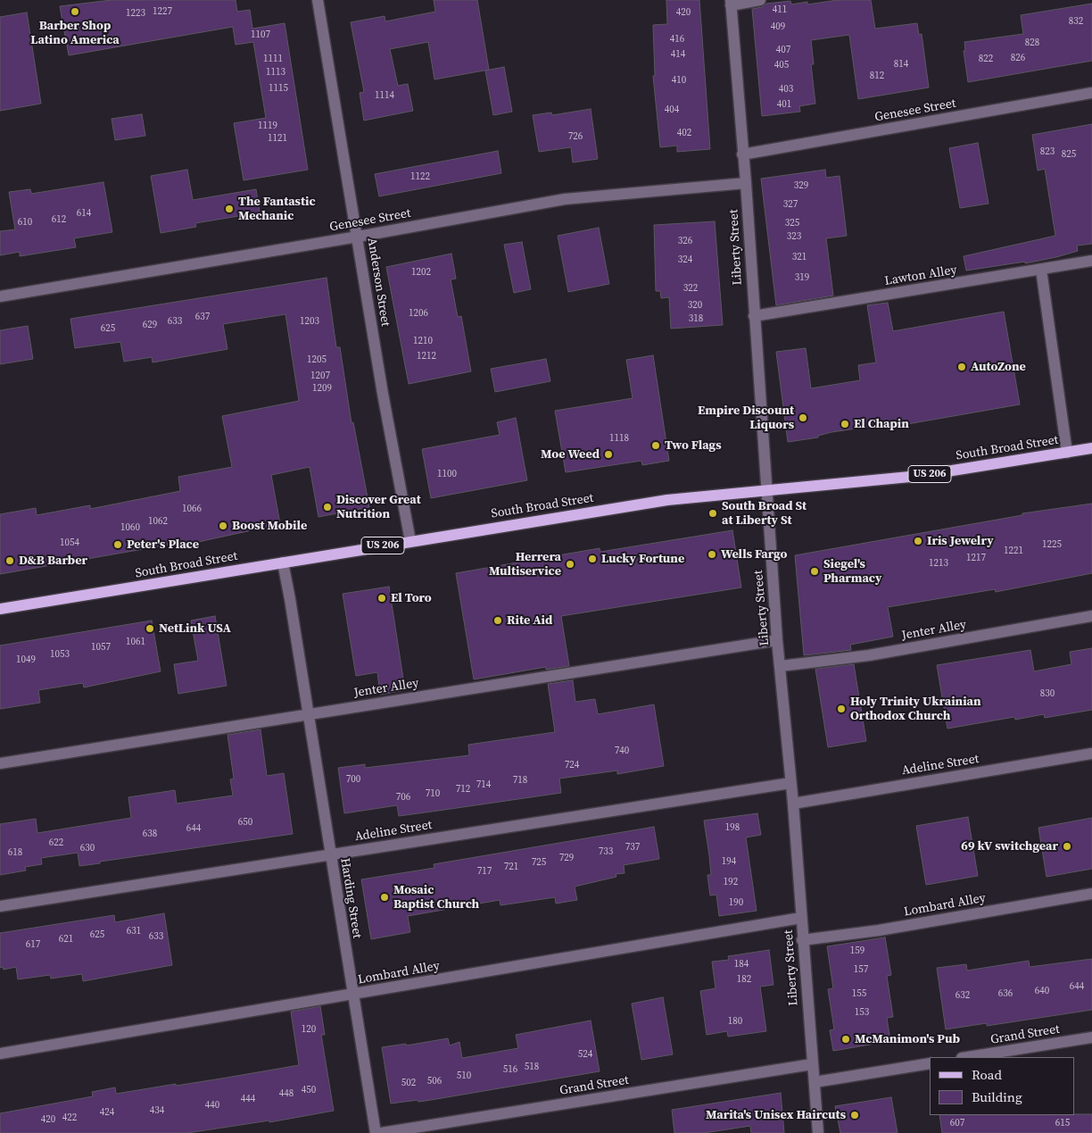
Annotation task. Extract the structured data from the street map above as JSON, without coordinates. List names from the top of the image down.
{
  "streets": {
    "main road": ["South Broad Street", "US 206"],
    "street": [
      "Genesee Street",
      "Liberty Street",
      "Lawton Alley",
      "Anderson Street",
      "Jenter Alley",
      "Adeline Street",
      "Harding Street",
      "Lombard Alley",
      "Grand Street"
    ]
  },
  "crossings": [
    ["Genesee Street", "Liberty Street"],
    ["Genesee Street", "Anderson Street"],
    ["Liberty Street", "Lawton Alley"],
    ["Liberty Street", "South Broad Street"],
    ["Liberty Street", "Jenter Alley"],
    ["Liberty Street", "Adeline Street"],
    ["Liberty Street", "Lombard Alley"],
    ["Liberty Street", "Grand Street"],
    ["Anderson Street", "South Broad Street"],
    ["South Broad Street", "Harding Street"],
    ["Jenter Alley", "Harding Street"],
    ["Adeline Street", "Harding Street"],
    ["Harding Street", "Lombard Alley"]
  ],
  "places": [
    "Barber Shop Latino America",
    "The Fantastic Mechanic",
    "AutoZone",
    "Empire Discount Liquors",
    "El Chapin",
    "Two Flags",
    "Moe Weed",
    "Discover Great Nutrition",
    "South Broad St at Liberty St",
    "Boost Mobile",
    "Iris Jewelry",
    "Peter's Place",
    "Wells Fargo",
    "Lucky Fortune",
    "D&B Barber",
    "Herrera Multiservice",
    "Siegel's Pharmacy",
    "El Toro",
    "Rite Aid",
    "NetLink USA",
    "Holy Trinity Ukrainian Orthodox Church",
    "69 kV switchgear",
    "Mosaic Baptist Church",
    "McManimon's Pub",
    "Marita's Unisex Haircuts"
  ],
  "house_numbers": [
    "411",
    "1227",
    "420",
    "1223",
    "832",
    "409",
    "1107",
    "416",
    "828",
    "407",
    "414",
    "826",
    "1111",
    "822",
    "814",
    "405",
    "1113",
    "812",
    "410",
    "1115",
    "403",
    "1114",
    "401",
    "404",
    "1119",
    "402",
    "726",
    "1121",
    "823",
    "825",
    "1122",
    "329",
    "327",
    "614",
    "612",
    "610",
    "325",
    "323",
    "326",
    "321",
    "324",
    "1202",
    "319",
    "322",
    "320",
    "1206",
    "637",
    "318",
    "633",
    "1203",
    "629",
    "625",
    "1210",
    "1212",
    "1205",
    "1207",
    "1209",
    "1118",
    "1100",
    "1066",
    "1062",
    "1060",
    "1054",
    "1225",
    "1221",
    "1217",
    "1213",
    "1061",
    "1057",
    "1053",
    "1049",
    "830",
    "740",
    "724",
    "700",
    "718",
    "714",
    "712",
    "710",
    "706",
    "650",
    "198",
    "644",
    "638",
    "622",
    "737",
    "630",
    "733",
    "618",
    "729",
    "194",
    "725",
    "721",
    "717",
    "192",
    "190",
    "631",
    "625",
    "633",
    "621",
    "617",
    "159",
    "184",
    "157",
    "182",
    "644",
    "640",
    "155",
    "636",
    "632",
    "153",
    "180",
    "120",
    "524",
    "518",
    "516",
    "510",
    "506",
    "502",
    "450",
    "448",
    "444",
    "440",
    "434",
    "424",
    "422",
    "420",
    "607",
    "615"
  ],
  "legend": ["Road", "Building"]
}
